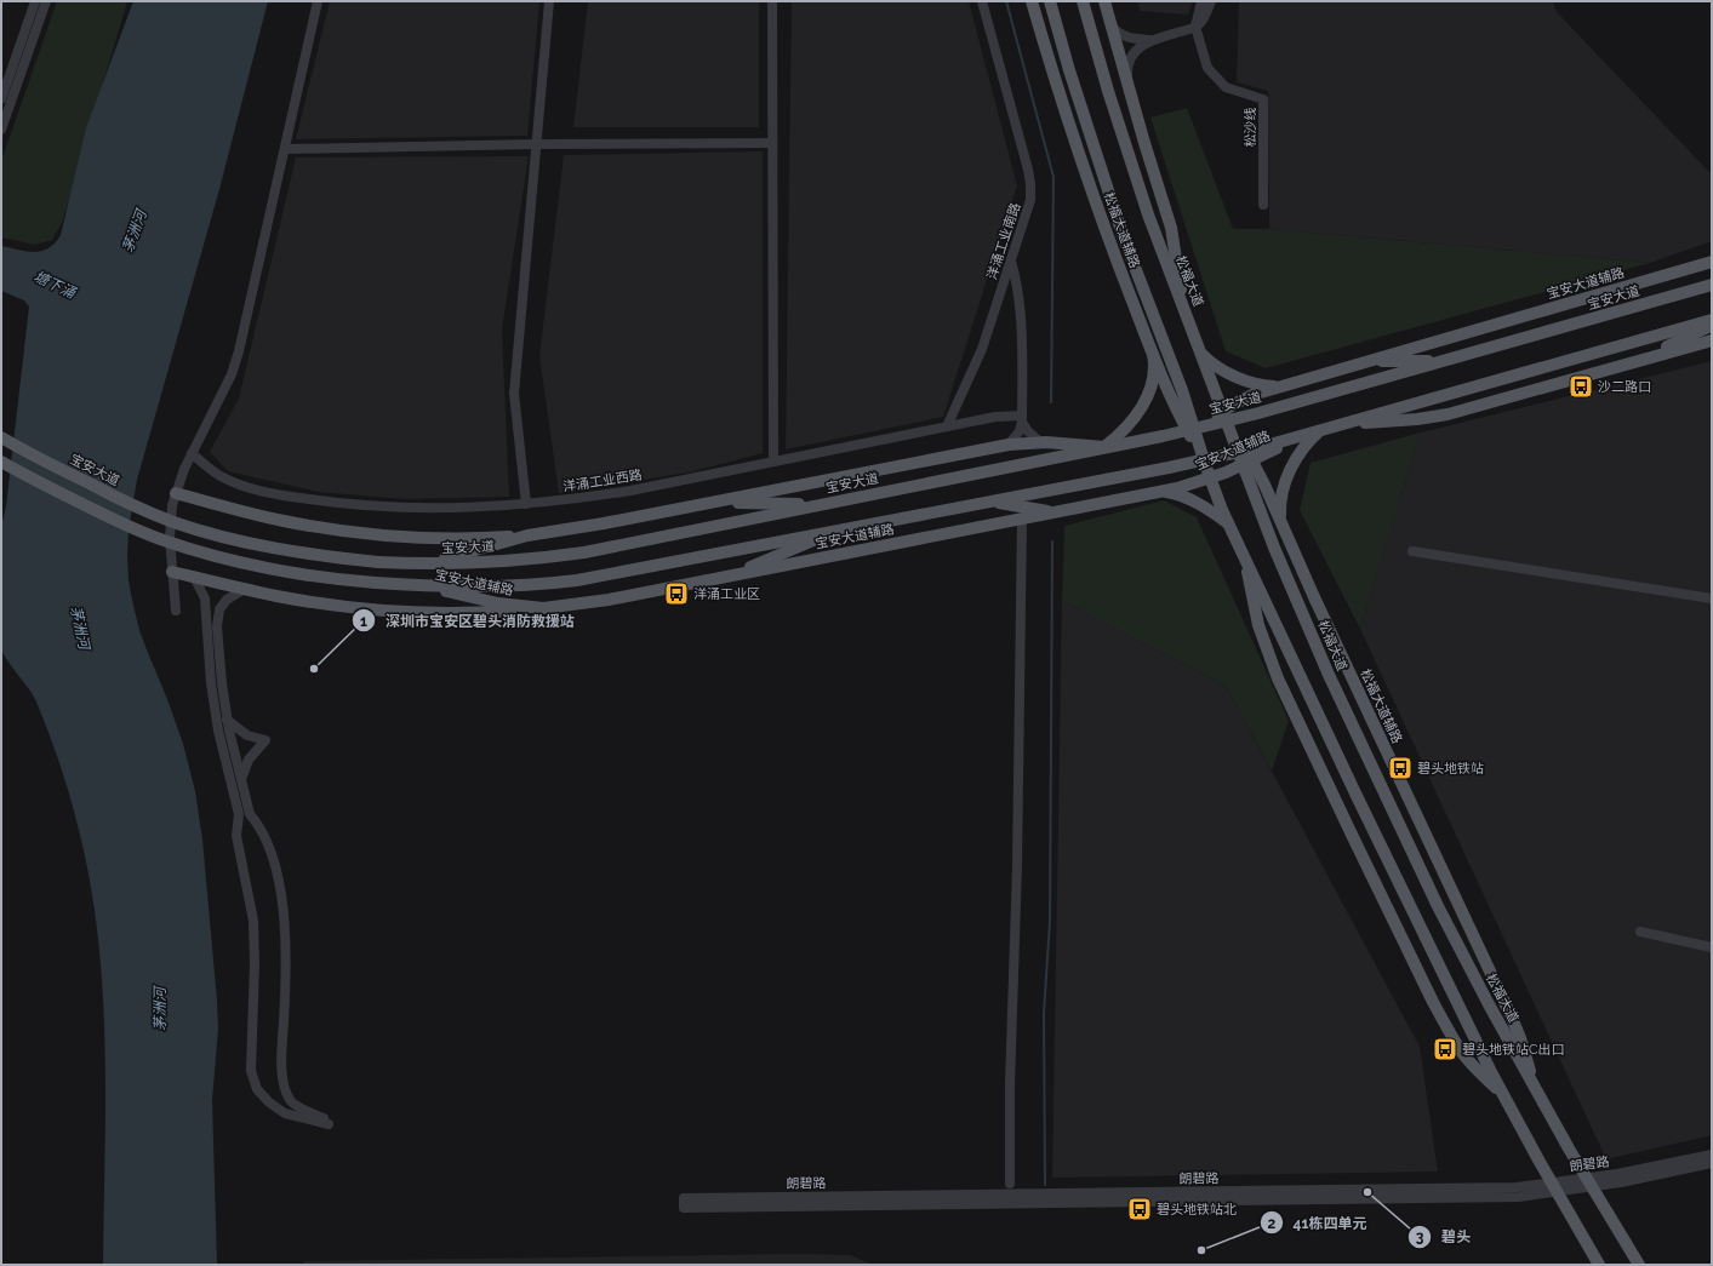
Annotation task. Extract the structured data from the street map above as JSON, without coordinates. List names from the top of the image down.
{
  "streets": {
    "main road": [
      "松福大道辅路",
      "松福大道",
      "宝安大道辅路",
      "宝安大道"
    ],
    "street": [
      "松沙线",
      "洋涌工业南路",
      "洋涌工业西路",
      "朗碧路"
    ]
  },
  "crossings": [
    ["松福大道辅路", "松福大道"],
    ["松福大道辅路", "宝安大道辅路"],
    ["松福大道辅路", "宝安大道"],
    ["洋涌工业南路", "洋涌工业西路"],
    ["松福大道", "宝安大道辅路"],
    ["松福大道", "宝安大道"],
    ["松福大道", "朗碧路"],
    ["宝安大道辅路", "宝安大道"]
  ],
  "water": ["茅洲河", "塘下涌"],
  "places": {
    "bus stop": [
      "沙二路口",
      "洋涌工业区",
      "碧头地铁站",
      "碧头地铁站C出口",
      "碧头地铁站北"
    ],
    "other": ["深圳市宝安区碧头消防救援站", "碧头", "41栋四单元"]
  }
}
